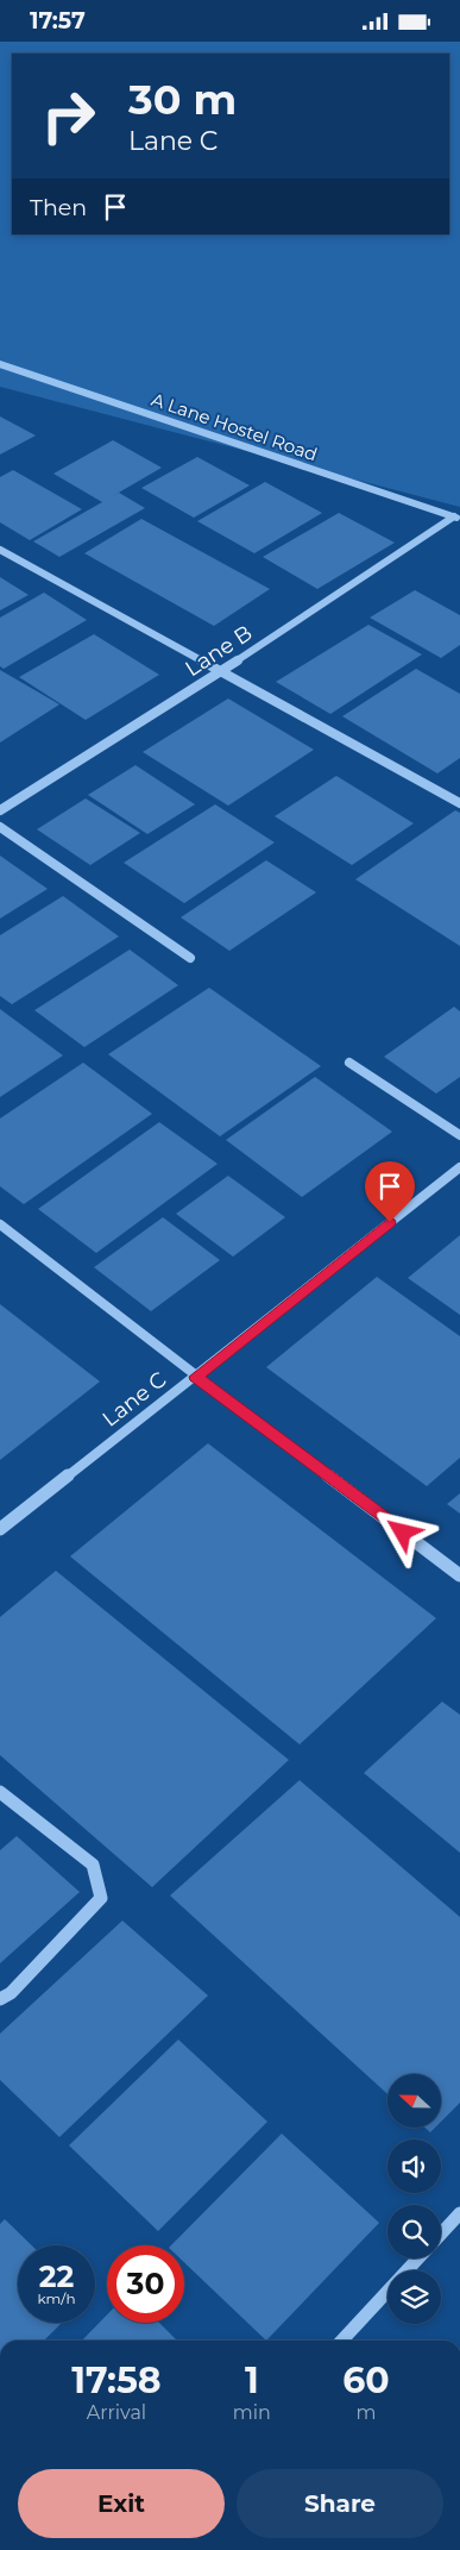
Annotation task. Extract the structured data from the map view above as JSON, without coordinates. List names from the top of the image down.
{
  "streets": {
    "street": ["A Lane Hostel Road", "Lane B", "Lane C"]
  },
  "crossings": [
    ["A Lane Hostel Road", "Lane B"]
  ],
  "north": "left",
  "page": {
    "status": "17:57",
    "turn": ["30 m", "Lane C"],
    "then": "Then",
    "speed": "22 km/h",
    "limit": "30",
    "eta": [
      "17:58",
      "Arrival",
      "1",
      "min",
      "60",
      "m"
    ],
    "buttons": ["Exit", "Share"]
  }
}
